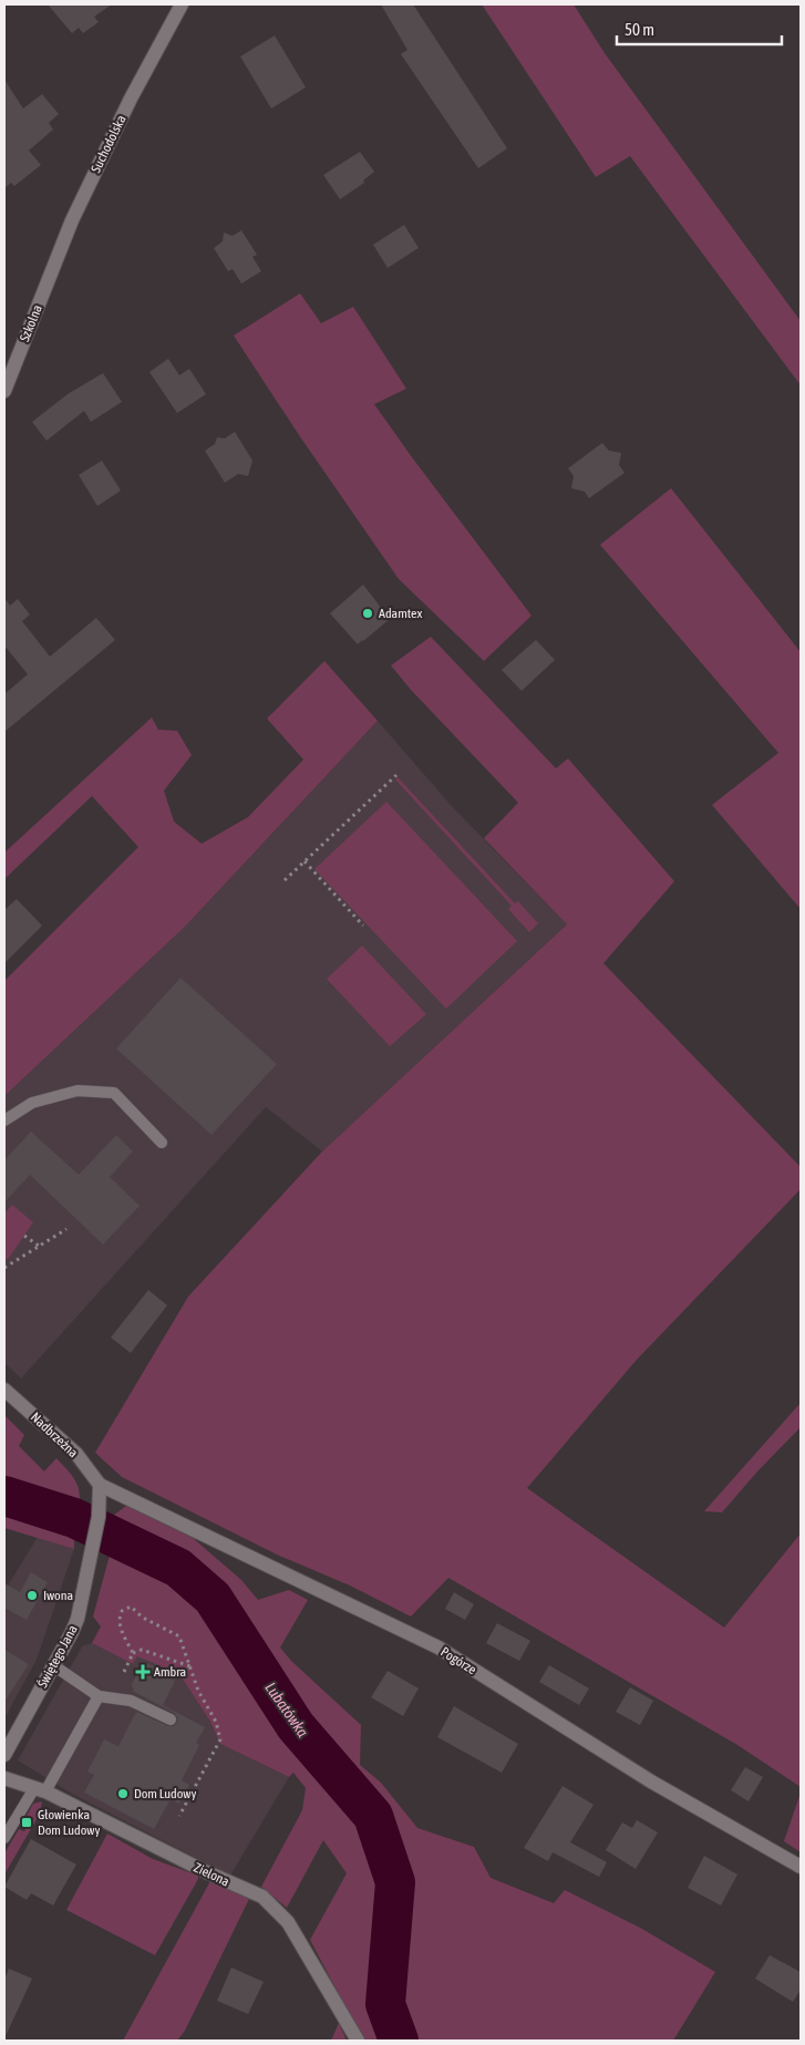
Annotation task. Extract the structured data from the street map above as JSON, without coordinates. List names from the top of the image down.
{
  "streets": {
    "street": [
      "Suchodolska",
      "Szkolna",
      "Nadbrzeżna",
      "Świętego Jana",
      "Pogórze",
      "Zielona"
    ]
  },
  "crossings": [
    ["Suchodolska", "Szkolna"],
    ["Nadbrzeżna", "Świętego Jana"],
    ["Nadbrzeżna", "Pogórze"],
    ["Świętego Jana", "Pogórze"]
  ],
  "water": ["Lubatówka"],
  "places": {
    "other": ["Adamtex", "Iwona", "Dom Ludowy"],
    "health": ["Ambra"],
    "transit": ["Głowienka Dom Ludowy"]
  },
  "scale_bar": "50 m"
}
